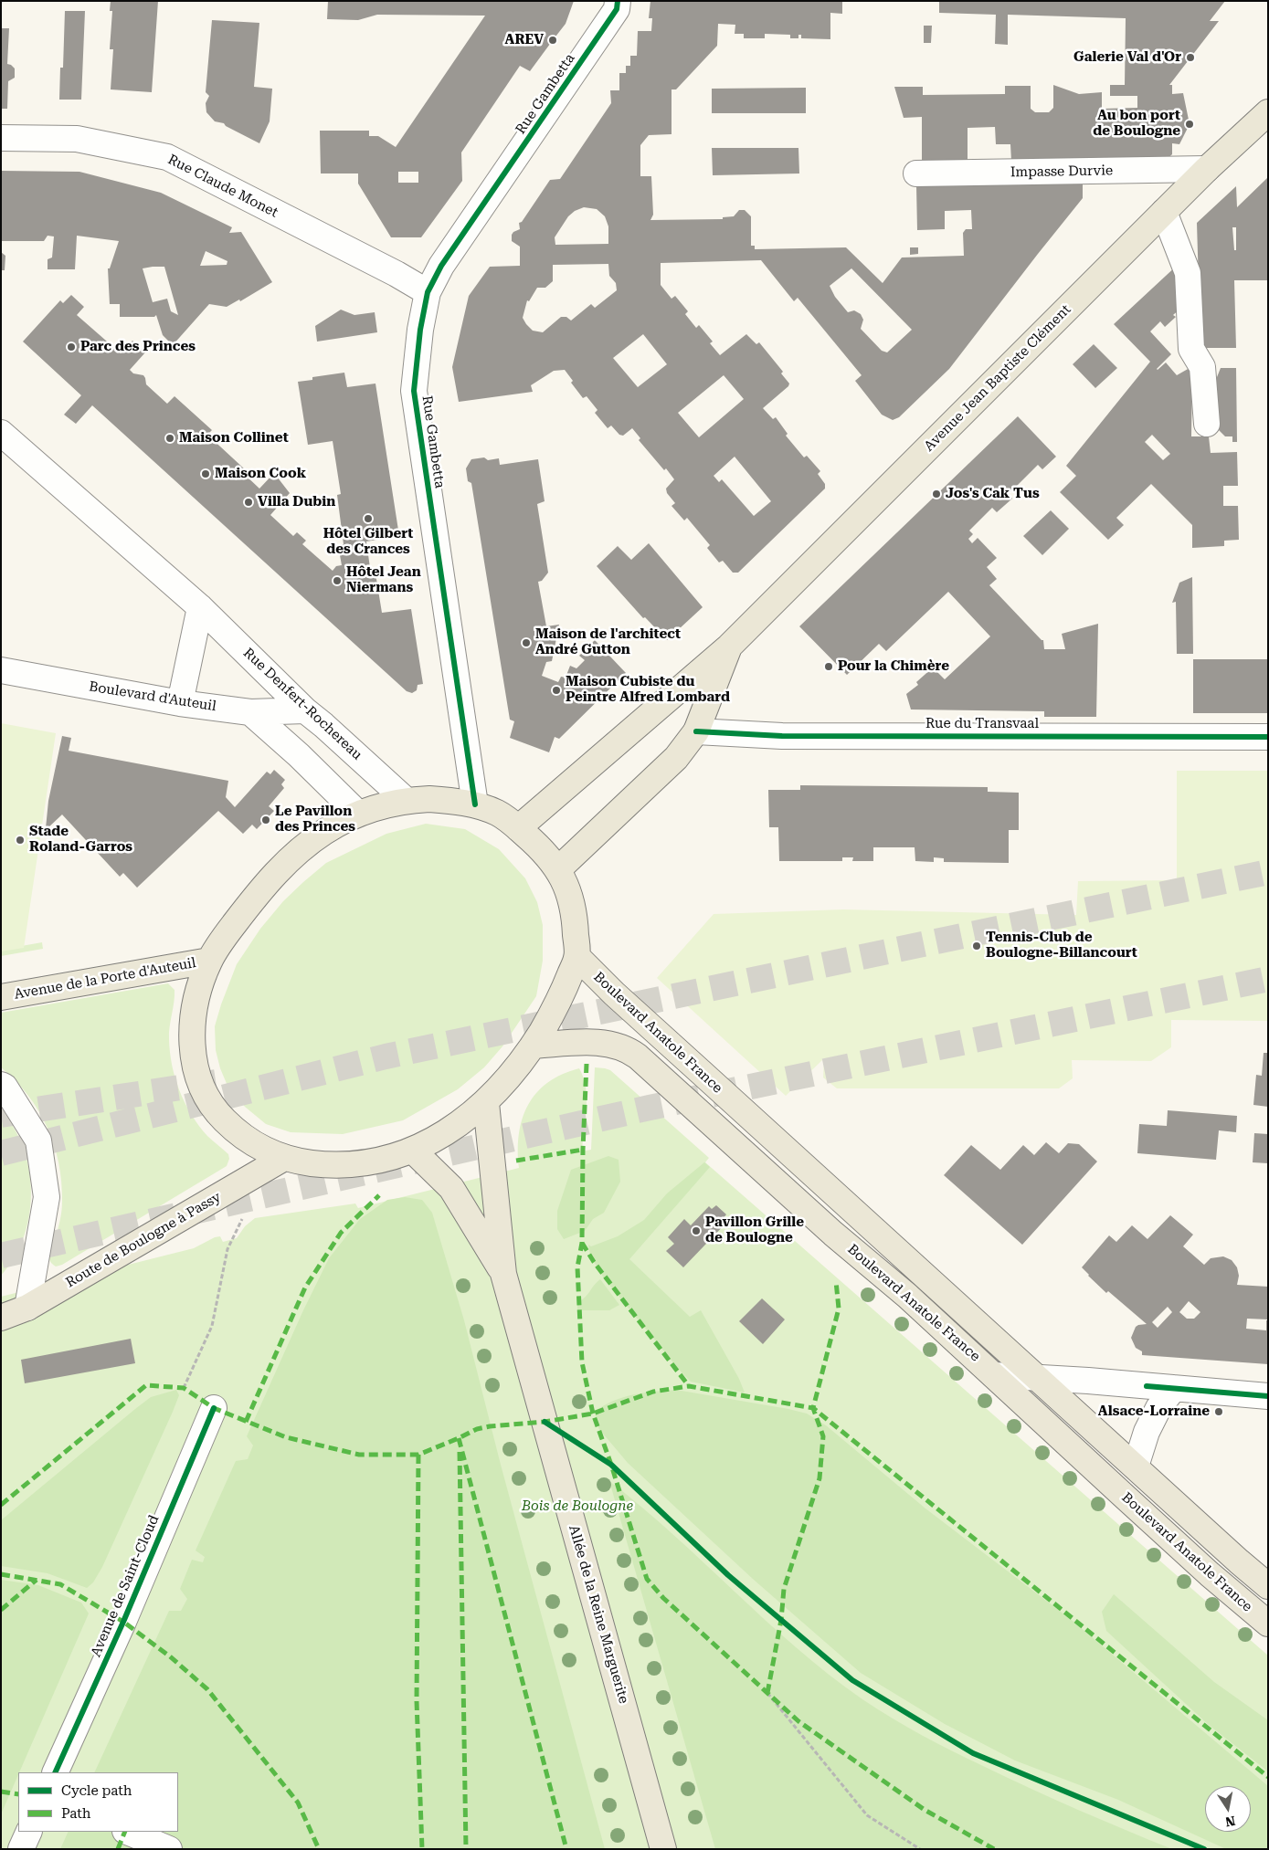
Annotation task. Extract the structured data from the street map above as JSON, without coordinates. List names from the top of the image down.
{
  "streets": {
    "main road": [
      "Avenue Jean Baptiste Clément",
      "Avenue de la Porte d'Auteuil",
      "Boulevard Anatole France",
      "Route de Boulogne à Passy",
      "Allée de la Reine Marguerite"
    ],
    "street": [
      "Rue Gambetta",
      "Impasse Durvie",
      "Rue Claude Monet",
      "Boulevard d'Auteuil",
      "Rue Denfert-Rochereau",
      "Rue du Transvaal",
      "Avenue de Saint-Cloud"
    ]
  },
  "crossings": [
    ["Rue Gambetta", "Rue Claude Monet"],
    ["Impasse Durvie", "Avenue Jean Baptiste Clément"],
    ["Avenue Jean Baptiste Clément", "Rue du Transvaal"],
    ["Boulevard d'Auteuil", "Rue Denfert-Rochereau"]
  ],
  "parks": ["Bois de Boulogne"],
  "places": [
    "AREV",
    "Galerie Val d'Or",
    "Au bon port de Boulogne",
    "Parc des Princes",
    "Maison Collinet",
    "Maison Cook",
    "Jos's Cak Tus",
    "Villa Dubin",
    "Hôtel Gilbert des Crances",
    "Hôtel Jean Niermans",
    "Maison de l'architect André Gutton",
    "Pour la Chimère",
    "Maison Cubiste du Peintre Alfred Lombard",
    "Le Pavillon des Princes",
    "Stade Roland-Garros",
    "Tennis-Club de Boulogne-Billancourt",
    "Pavillon Grille de Boulogne",
    "Alsace-Lorraine"
  ],
  "legend": ["Cycle path", "Path"],
  "north": "bottom"
}
